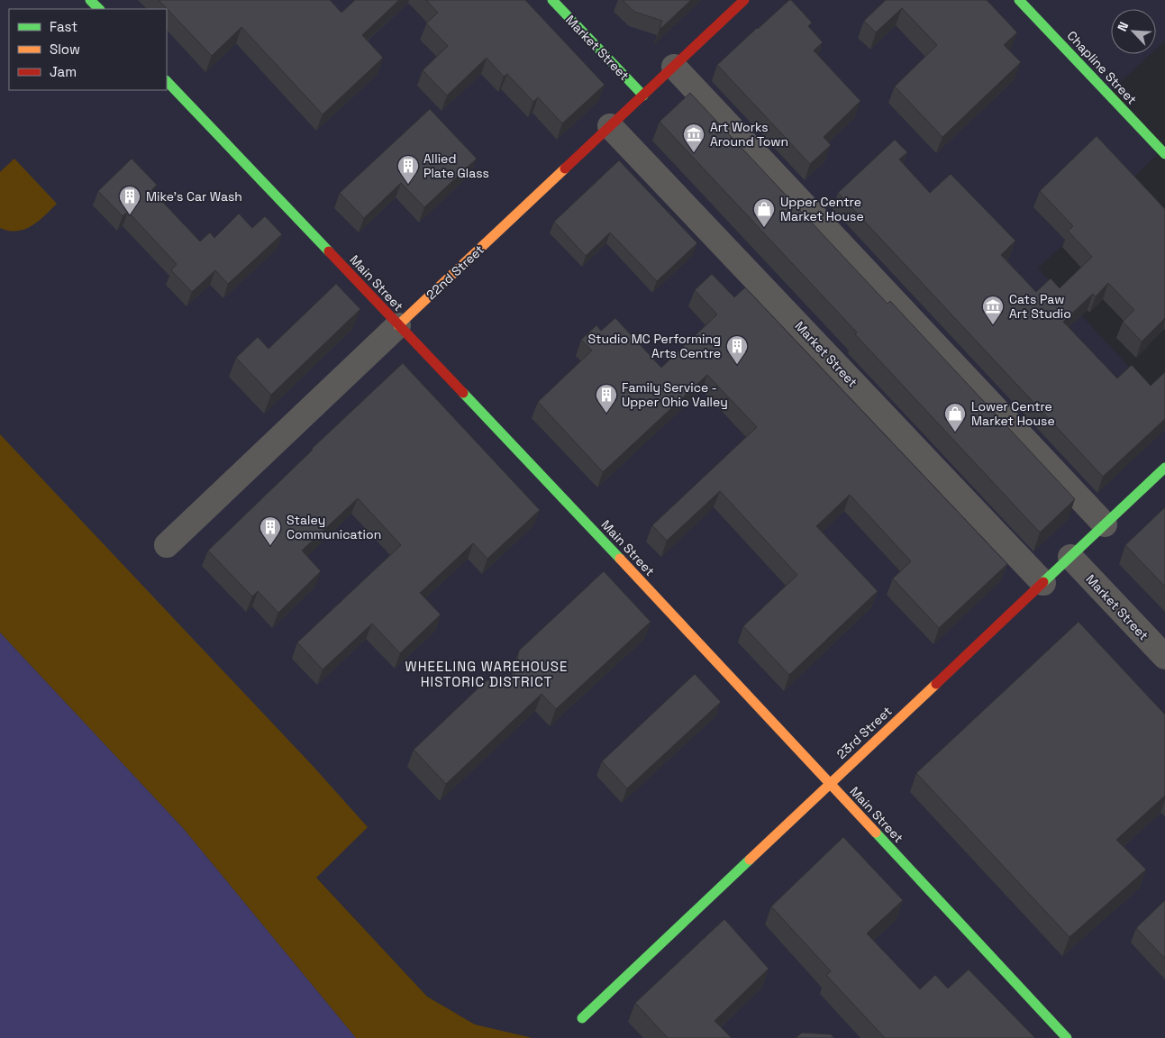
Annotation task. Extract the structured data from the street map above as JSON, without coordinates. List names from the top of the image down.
{
  "streets": {
    "street": [
      "Market Street",
      "Chapline Street",
      "22nd Street",
      "Main Street",
      "23rd Street"
    ]
  },
  "crossings": [
    ["Market Street", "22nd Street"],
    ["Market Street", "23rd Street"],
    ["22nd Street", "Main Street"],
    ["Main Street", "23rd Street"]
  ],
  "districts": ["WHEELING WAREHOUSE HISTORIC DISTRICT"],
  "places": {
    "museum": ["Art Works Around Town", "Cats Paw Art Studio"],
    "building": [
      "Allied Plate Glass",
      "Mike's Car Wash",
      "Studio MC Performing Arts Centre",
      "Family Service - Upper Ohio Valley",
      "Staley Communication"
    ],
    "shop": ["Upper Centre Market House", "Lower Centre Market House"]
  },
  "legend": ["Fast", "Slow", "Jam"],
  "north": "top left"
}
